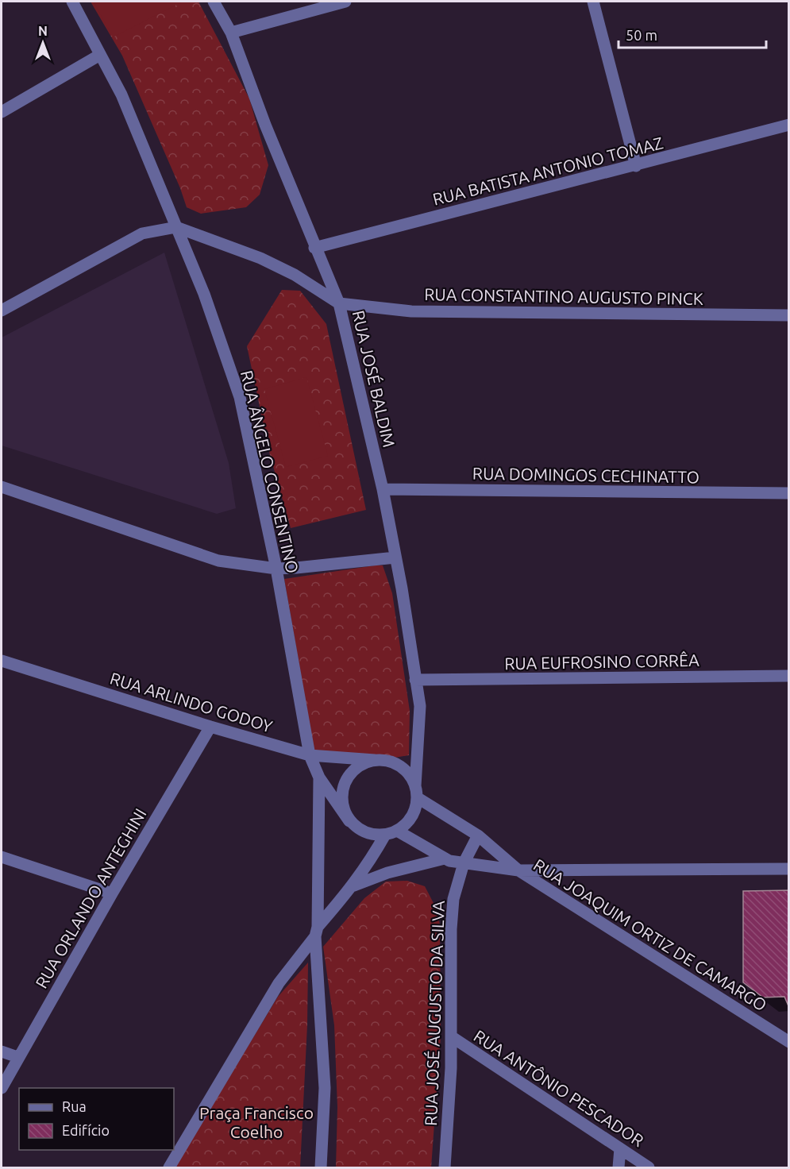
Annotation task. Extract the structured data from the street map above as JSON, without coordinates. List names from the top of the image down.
{
  "streets": {
    "street": [
      "RUA BATISTA ANTONIO TOMAZ",
      "RUA CONSTANTINO AUGUSTO PINCK",
      "RUA JOSÉ BALDIM",
      "RUA ÂNGELO CONSENTINO",
      "RUA DOMINGOS CECHINATTO",
      "RUA EUFROSINO CORRÊA",
      "RUA ARLINDO GODOY",
      "RUA ORLANDO ANTEGHINI",
      "RUA JOAQUIM ORTIZ DE CAMARGO",
      "RUA JOSÉ AUGUSTO DA SILVA",
      "RUA ANTÔNIO PESCADOR"
    ]
  },
  "crossings": [
    ["RUA BATISTA ANTONIO TOMAZ", "RUA JOSÉ BALDIM"],
    ["RUA CONSTANTINO AUGUSTO PINCK", "RUA JOSÉ BALDIM"],
    ["RUA JOSÉ BALDIM", "RUA ÂNGELO CONSENTINO"],
    ["RUA JOSÉ BALDIM", "RUA DOMINGOS CECHINATTO"],
    ["RUA JOSÉ BALDIM", "RUA EUFROSINO CORRÊA"],
    ["RUA JOSÉ BALDIM", "RUA ARLINDO GODOY"],
    ["RUA JOSÉ BALDIM", "RUA JOAQUIM ORTIZ DE CAMARGO"],
    ["RUA ÂNGELO CONSENTINO", "RUA ARLINDO GODOY"],
    ["RUA ÂNGELO CONSENTINO", "RUA JOAQUIM ORTIZ DE CAMARGO"],
    ["RUA ARLINDO GODOY", "RUA ORLANDO ANTEGHINI"],
    ["RUA ARLINDO GODOY", "RUA JOAQUIM ORTIZ DE CAMARGO"],
    ["RUA JOAQUIM ORTIZ DE CAMARGO", "RUA JOSÉ AUGUSTO DA SILVA"],
    ["RUA JOSÉ AUGUSTO DA SILVA", "RUA ANTÔNIO PESCADOR"]
  ],
  "parks": ["Praça Francisco Coelho"],
  "legend": ["Rua", "Edifício"],
  "scale_bar": "50 m",
  "north": "top"
}
